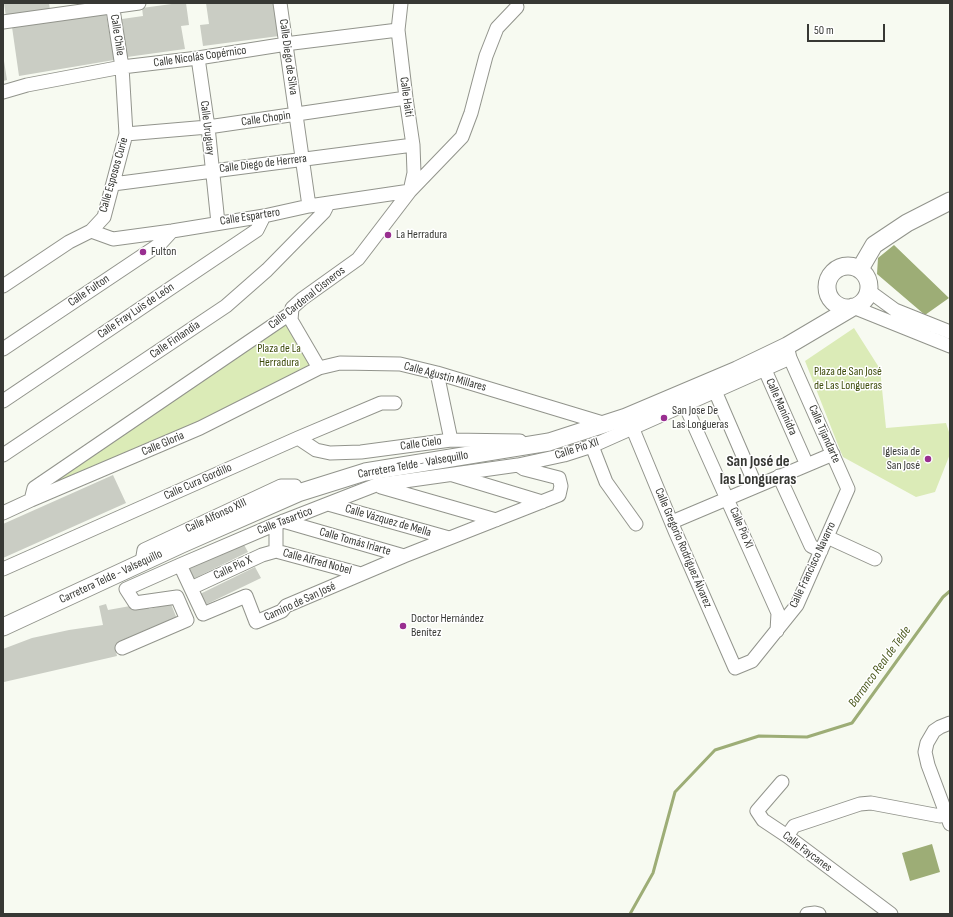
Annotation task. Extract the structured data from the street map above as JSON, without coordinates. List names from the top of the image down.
{
  "streets": {
    "main road": ["Carretera Telde - Valsequillo"],
    "street": [
      "Calle Chile",
      "Calle Nicolás Copérnico",
      "Calle Diego de Silva",
      "Calle Haití",
      "Calle Chopin",
      "Calle Uruguay",
      "Calle Diego de Herrera",
      "Calle Esposos Curie",
      "Calle Espartero",
      "Calle Fulton",
      "Calle Cardenal Cisneros",
      "Calle Fray Luis de León",
      "Calle Finlandia",
      "Calle Agustín Millares",
      "Calle Maninidra",
      "Calle Tijandarte",
      "Calle Gloria",
      "Calle Cielo",
      "Calle Pio XII",
      "Calle Cura Gordillo",
      "Calle Tasartico",
      "Calle Vázquez de Mella",
      "Calle Pío XI",
      "Calle Tomás Iriarte",
      "Calle Gregorio Rodríguez Álvarez",
      "Calle Alfred Nobel",
      "Calle Francisco Navarro",
      "Calle Pio X",
      "Camino de San José",
      "Calle Faycanes"
    ]
  },
  "crossings": [
    ["Calle Chile", "Calle Nicolás Copérnico"],
    ["Calle Chile", "Calle Esposos Curie"],
    ["Calle Nicolás Copérnico", "Calle Diego de Silva"],
    ["Calle Nicolás Copérnico", "Calle Haití"],
    ["Calle Nicolás Copérnico", "Calle Uruguay"],
    ["Calle Nicolás Copérnico", "Calle Esposos Curie"],
    ["Calle Diego de Silva", "Calle Chopin"],
    ["Calle Diego de Silva", "Calle Diego de Herrera"],
    ["Calle Diego de Silva", "Calle Espartero"],
    ["Calle Haití", "Calle Chopin"],
    ["Calle Haití", "Calle Diego de Herrera"],
    ["Calle Haití", "Calle Espartero"],
    ["Calle Haití", "Calle Cardenal Cisneros"],
    ["Calle Chopin", "Calle Uruguay"],
    ["Calle Chopin", "Calle Esposos Curie"],
    ["Calle Uruguay", "Calle Diego de Herrera"],
    ["Calle Uruguay", "Calle Espartero"],
    ["Calle Diego de Herrera", "Calle Esposos Curie"],
    ["Calle Esposos Curie", "Calle Espartero"],
    ["Calle Espartero", "Calle Fulton"],
    ["Calle Espartero", "Calle Cardenal Cisneros"],
    ["Calle Espartero", "Calle Fray Luis de León"],
    ["Calle Espartero", "Calle Finlandia"],
    ["Calle Cardenal Cisneros", "Calle Gloria"],
    ["Calle Agustín Millares", "Calle Gloria"],
    ["Calle Agustín Millares", "Carretera Telde - Valsequillo"],
    ["Calle Maninidra", "Calle Pio XII"],
    ["Calle Tijandarte", "Calle Pio XII"],
    ["Calle Tijandarte", "Carretera Telde - Valsequillo"],
    ["Calle Tijandarte", "Calle Francisco Navarro"],
    ["Calle Cielo", "Carretera Telde - Valsequillo"],
    ["Calle Cielo", "Calle Cura Gordillo"],
    ["Calle Pio XII", "Carretera Telde - Valsequillo"],
    ["Calle Pio XII", "Calle Tasartico"],
    ["Calle Pio XII", "Calle Pío XI"],
    ["Calle Pio XII", "Calle Gregorio Rodríguez Álvarez"],
    ["Calle Pio XII", "Camino de San José"],
    ["Carretera Telde - Valsequillo", "Calle Gregorio Rodríguez Álvarez"],
    ["Calle Tasartico", "Calle Vázquez de Mella"],
    ["Calle Tasartico", "Calle Tomás Iriarte"],
    ["Calle Tasartico", "Calle Alfred Nobel"],
    ["Calle Tasartico", "Camino de San José"],
    ["Calle Vázquez de Mella", "Camino de San José"],
    ["Calle Pío XI", "Calle Francisco Navarro"],
    ["Calle Tomás Iriarte", "Calle Alfred Nobel"],
    ["Calle Tomás Iriarte", "Camino de San José"],
    ["Calle Gregorio Rodríguez Álvarez", "Calle Francisco Navarro"],
    ["Calle Alfred Nobel", "Calle Pio X"],
    ["Calle Alfred Nobel", "Camino de San José"],
    ["Calle Pio X", "Camino de San José"]
  ],
  "districts": ["San José de las Longueras"],
  "water": ["Barranco Real de Telde"],
  "parks": ["Plaza de La Herradura", "Plaza de San José de Las Longueras"],
  "places": [
    "La Herradura",
    "Fulton",
    "San Jose De Las Longueras",
    "Iglesia de San José",
    "Doctor Hernández Benítez"
  ],
  "scale_bar": "50 m"
}
